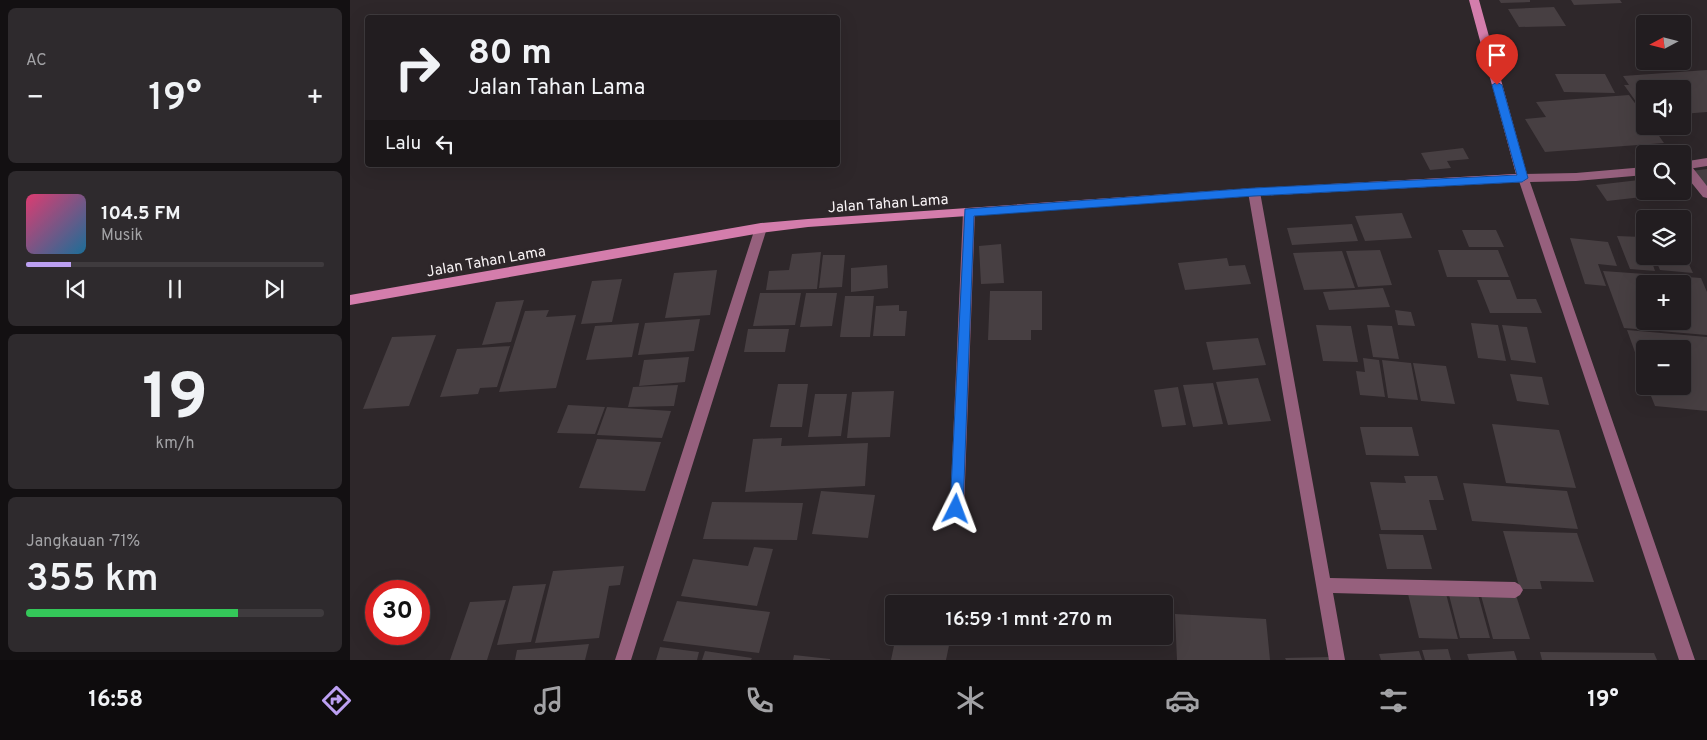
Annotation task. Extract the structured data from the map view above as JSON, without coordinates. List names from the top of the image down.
{
  "streets": {
    "main road": ["Jalan Tahan Lama"]
  },
  "north": "left",
  "page": {
    "tile": [
      "AC",
      ["19", "km/h"],
      ["Jangkauan · 71%", "355 km"]
    ],
    "map_buttons": ["+", "−"],
    "turn": ["80 m", "Jalan Tahan Lama"],
    "heat": ["−", "19°", "+"],
    "then": "Lalu",
    "song": ["104.5 FM", "Musik"],
    "limit": "30",
    "trip": "16:59 · 1 mnt · 270 m",
    "tabs": ["16:58", "19°"]
  }
}
